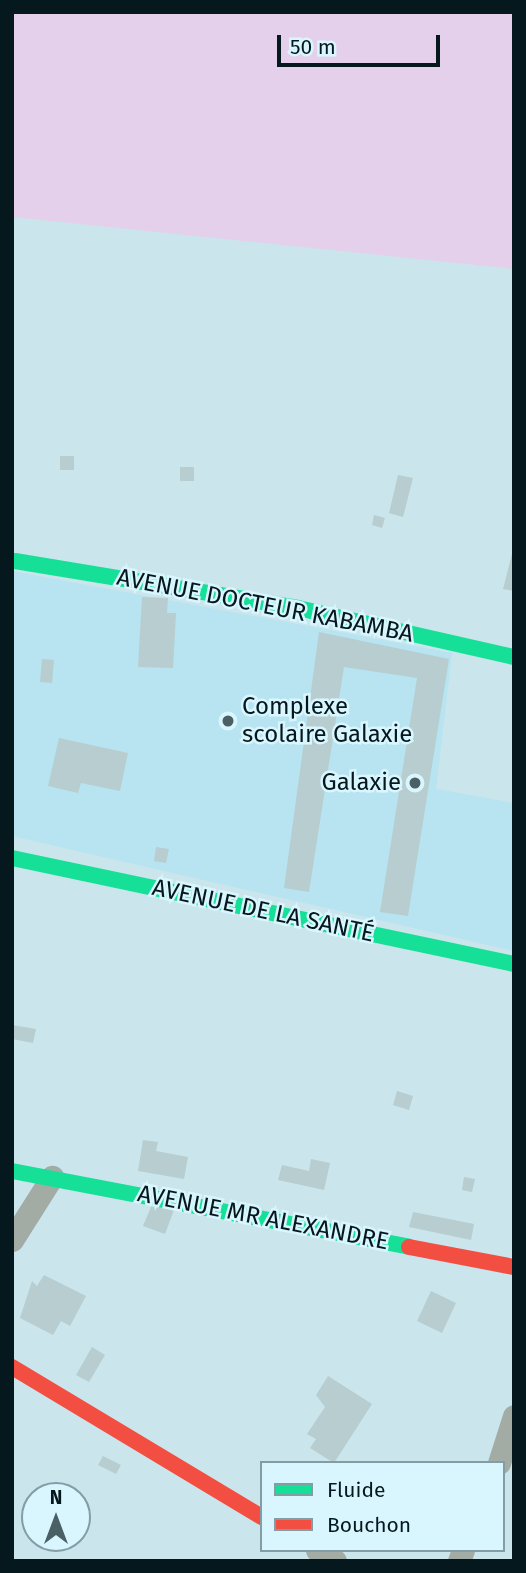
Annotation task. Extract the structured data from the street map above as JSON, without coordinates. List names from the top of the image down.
{
  "streets": {
    "street": ["AVENUE DOCTEUR KABAMBA", "AVENUE DE LA SANTÉ", "AVENUE MR ALEXANDRE"]
  },
  "places": ["Complexe scolaire Galaxie", "Galaxie"],
  "legend": ["Fluide", "Bouchon"],
  "scale_bar": "50 m",
  "north": "top"
}
